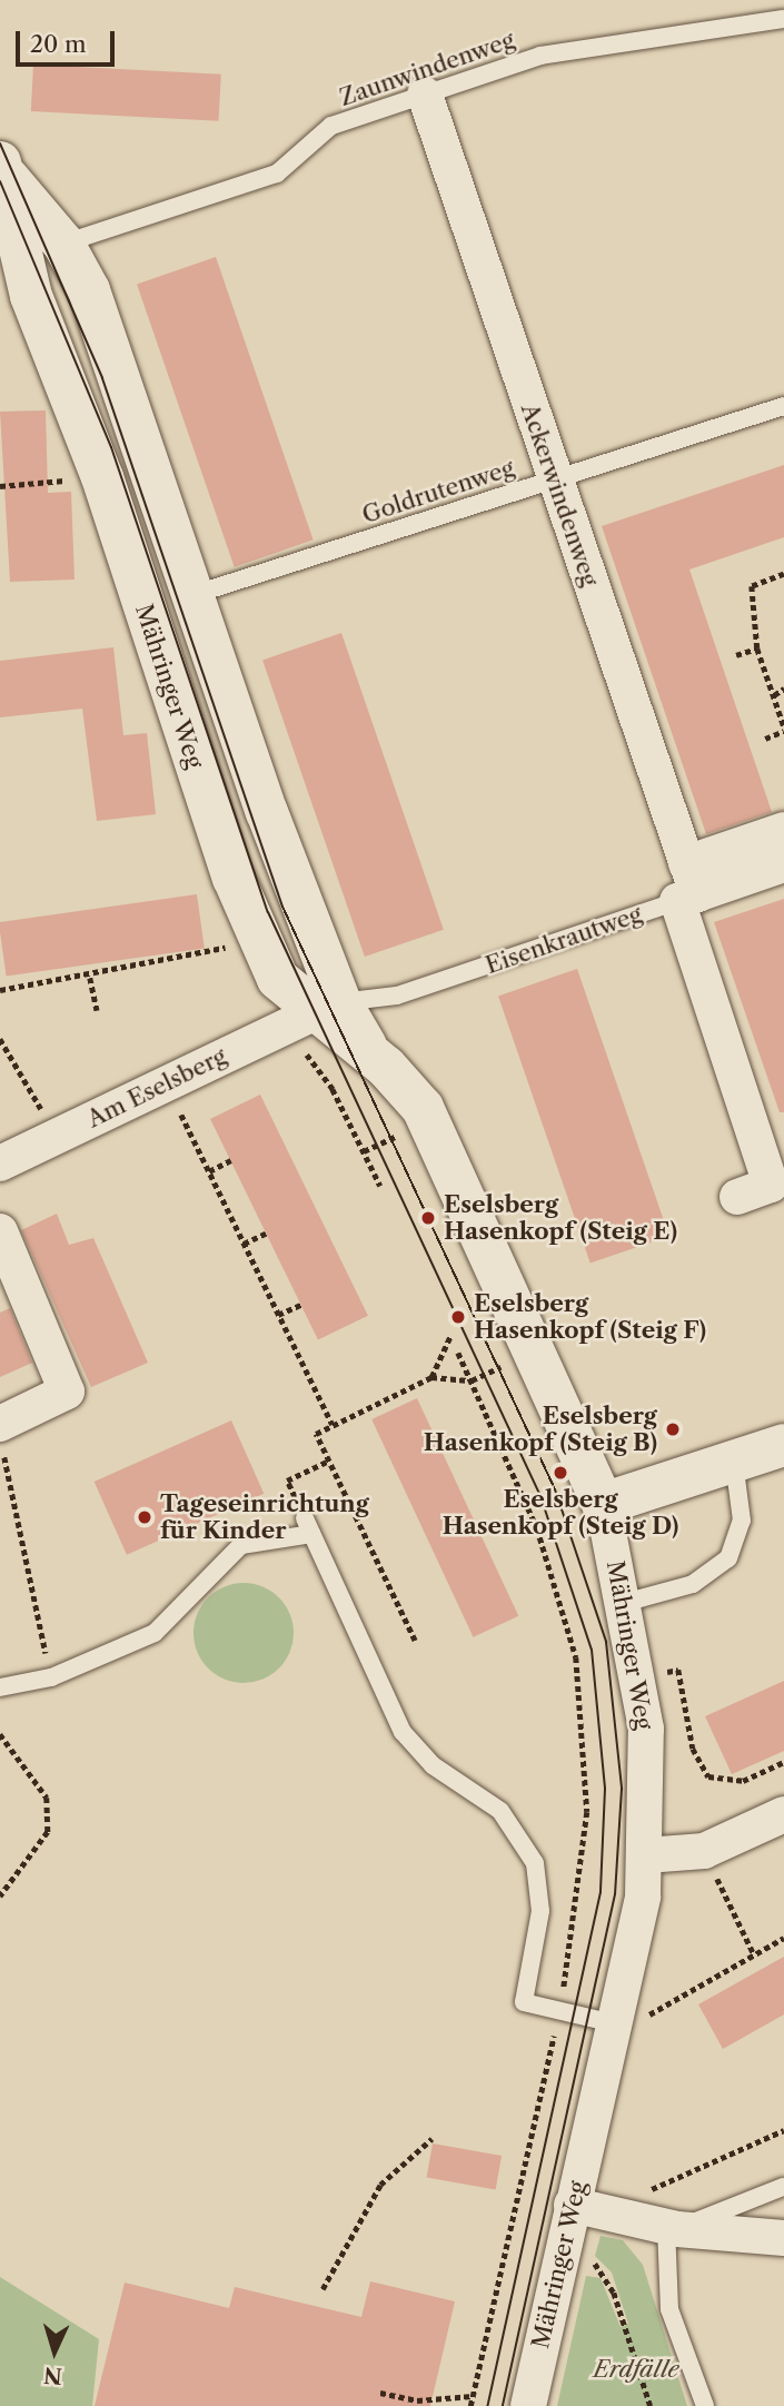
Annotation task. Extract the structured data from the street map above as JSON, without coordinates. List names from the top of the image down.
{
  "streets": {
    "street": [
      "Ackerwindenweg",
      "Mähringer Weg",
      "Eisenkrautweg",
      "Am Eselsberg"
    ],
    "lane": ["Zaunwindenweg", "Goldrutenweg"]
  },
  "crossings": [
    ["Zaunwindenweg", "Ackerwindenweg"],
    ["Zaunwindenweg", "Mähringer Weg"],
    ["Goldrutenweg", "Ackerwindenweg"],
    ["Goldrutenweg", "Mähringer Weg"],
    ["Ackerwindenweg", "Eisenkrautweg"],
    ["Mähringer Weg", "Eisenkrautweg"],
    ["Mähringer Weg", "Am Eselsberg"],
    ["Eisenkrautweg", "Am Eselsberg"]
  ],
  "parks": ["Erdfälle"],
  "places": [
    "Eselsberg Hasenkopf (Steig E)",
    "Eselsberg Hasenkopf (Steig F)",
    "Eselsberg Hasenkopf (Steig B)",
    "Eselsberg Hasenkopf (Steig D)",
    "Tageseinrichtung für Kinder"
  ],
  "scale_bar": "20 m",
  "north": "bottom"
}
